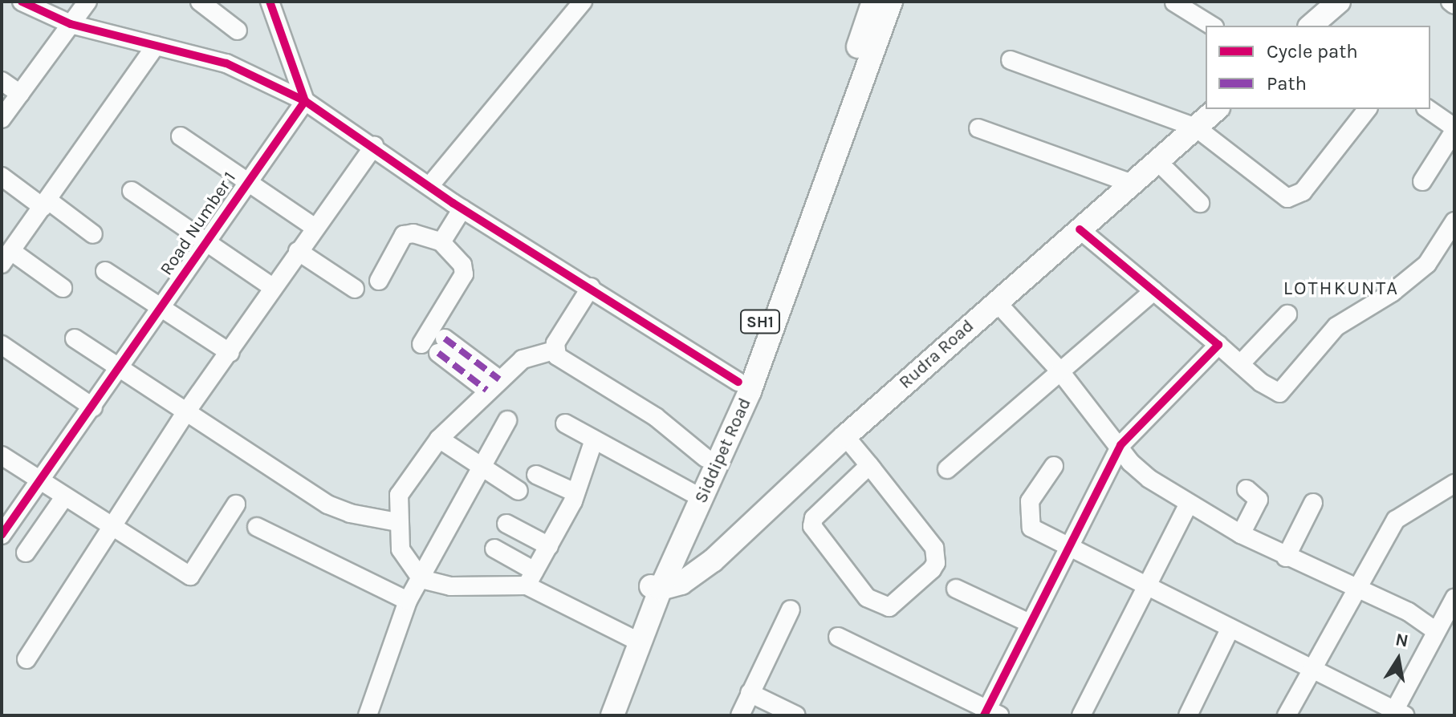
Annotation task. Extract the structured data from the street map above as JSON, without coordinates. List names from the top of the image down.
{
  "streets": {
    "main road": ["SH1", "Rudra Road", "Siddipet Road"],
    "street": ["Road Number 1"]
  },
  "crossings": [
    ["Rudra Road", "Siddipet Road"]
  ],
  "districts": ["LOTHKUNTA"],
  "legend": ["Cycle path", "Path"],
  "north": "top"
}
